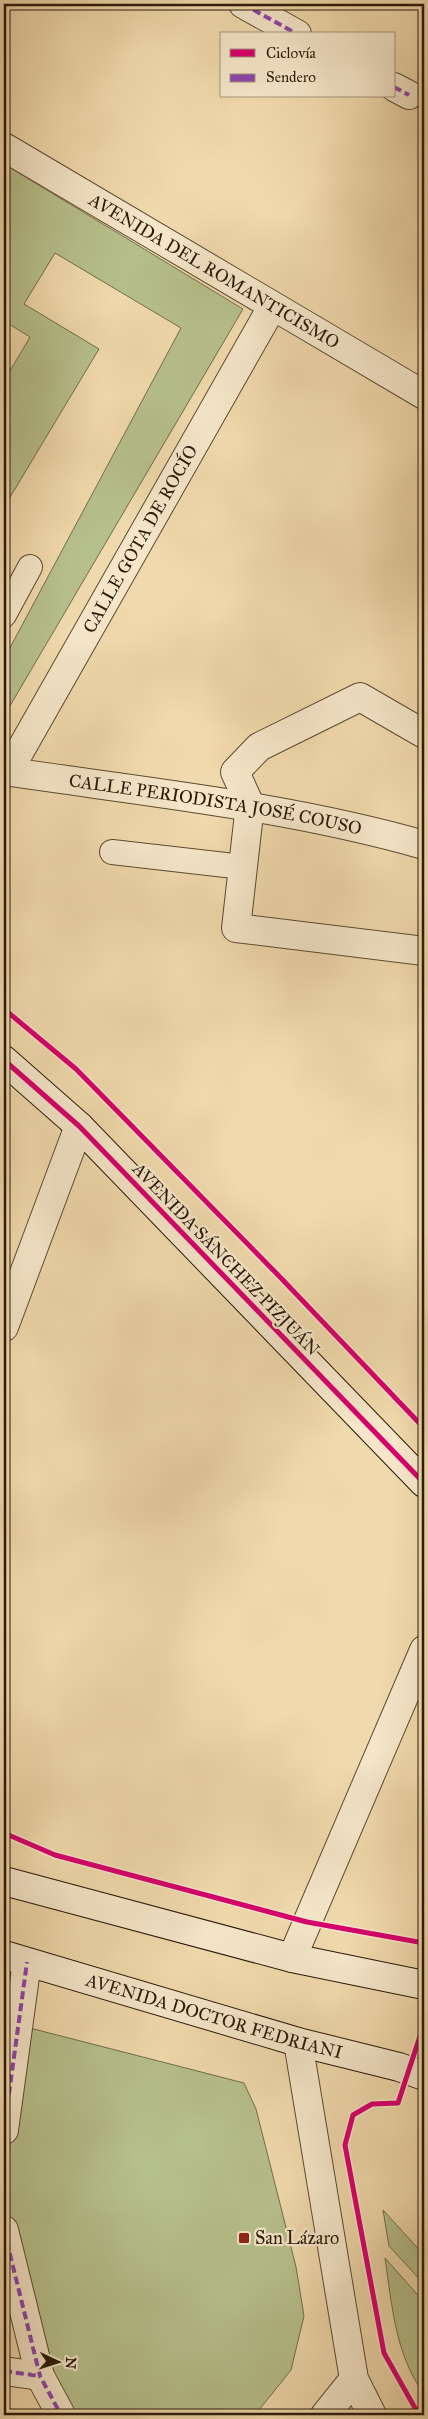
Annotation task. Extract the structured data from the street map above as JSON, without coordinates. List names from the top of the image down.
{
  "streets": {
    "street": [
      "AVENIDA DEL ROMANTICISMO",
      "CALLE GOTA DE ROCÍO",
      "CALLE PERIODISTA JOSÉ COUSO",
      "AVENIDA SÁNCHEZ PIZJUÁN",
      "AVENIDA DOCTOR FEDRIANI"
    ]
  },
  "crossings": [
    ["AVENIDA DEL ROMANTICISMO", "CALLE GOTA DE ROCÍO"],
    ["CALLE GOTA DE ROCÍO", "CALLE PERIODISTA JOSÉ COUSO"]
  ],
  "places": {
    "transit": ["San Lázaro"]
  },
  "legend": ["Ciclovía", "Sendero"],
  "north": "right"
}
